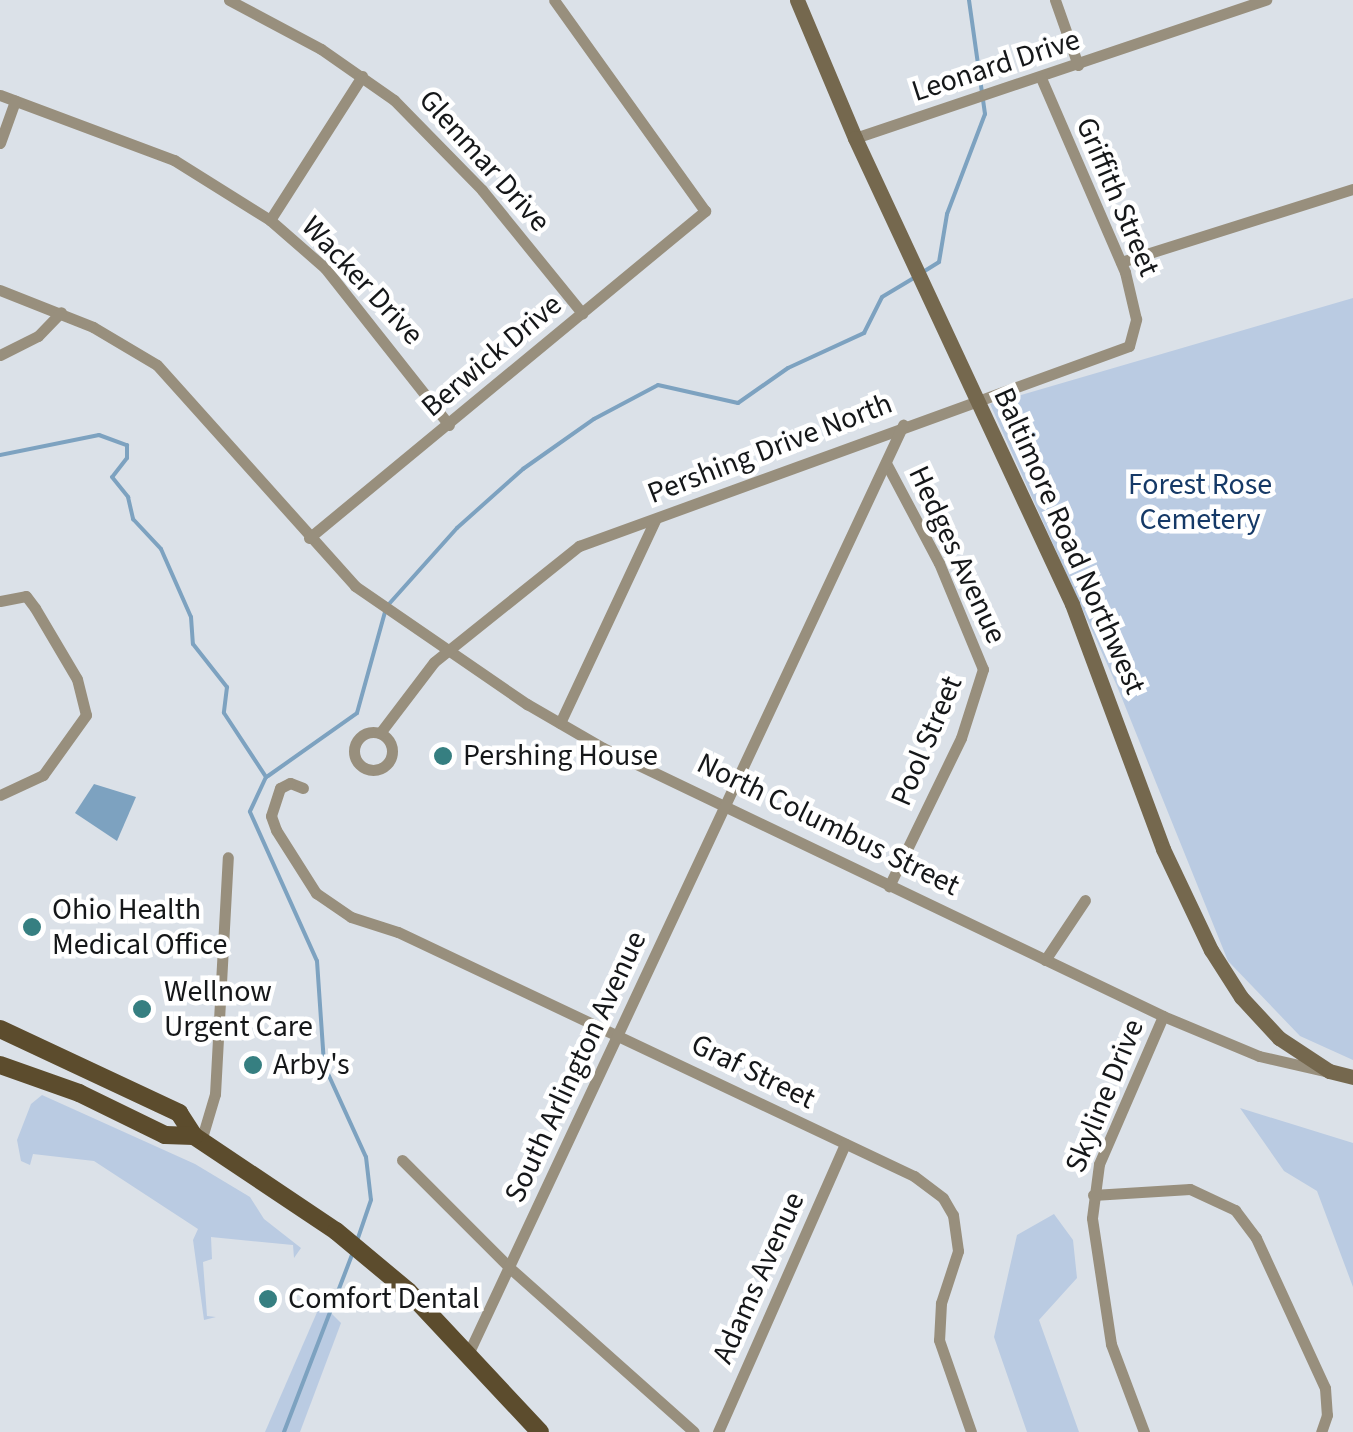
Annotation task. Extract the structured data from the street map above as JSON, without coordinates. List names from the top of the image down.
{
  "streets": {
    "main road": ["Baltimore Road Northwest", "North Columbus Street"],
    "street": [
      "Leonard Drive",
      "Glenmar Drive",
      "Griffith Street",
      "Wacker Drive",
      "Berwick Drive",
      "Pershing Drive North",
      "Hedges Avenue",
      "Pool Street",
      "South Arlington Avenue",
      "Graf Street",
      "Skyline Drive",
      "Adams Avenue"
    ]
  },
  "crossings": [
    ["Leonard Drive", "Griffith Street"],
    ["Leonard Drive", "Baltimore Road Northwest"],
    ["Glenmar Drive", "Berwick Drive"],
    ["Griffith Street", "Pershing Drive North"],
    ["Wacker Drive", "Berwick Drive"],
    ["Berwick Drive", "North Columbus Street"],
    ["Pershing Drive North", "Baltimore Road Northwest"],
    ["Pershing Drive North", "North Columbus Street"],
    ["Pershing Drive North", "South Arlington Avenue"],
    ["Baltimore Road Northwest", "North Columbus Street"],
    ["Hedges Avenue", "Pool Street"],
    ["Hedges Avenue", "South Arlington Avenue"],
    ["Pool Street", "North Columbus Street"],
    ["North Columbus Street", "South Arlington Avenue"],
    ["North Columbus Street", "Skyline Drive"],
    ["South Arlington Avenue", "Graf Street"],
    ["Graf Street", "Adams Avenue"]
  ],
  "parks": ["Forest Rose Cemetery"],
  "places": [
    "Pershing House",
    "Ohio Health Medical Office",
    "Wellnow Urgent Care",
    "Arby's",
    "Comfort Dental"
  ]
}
